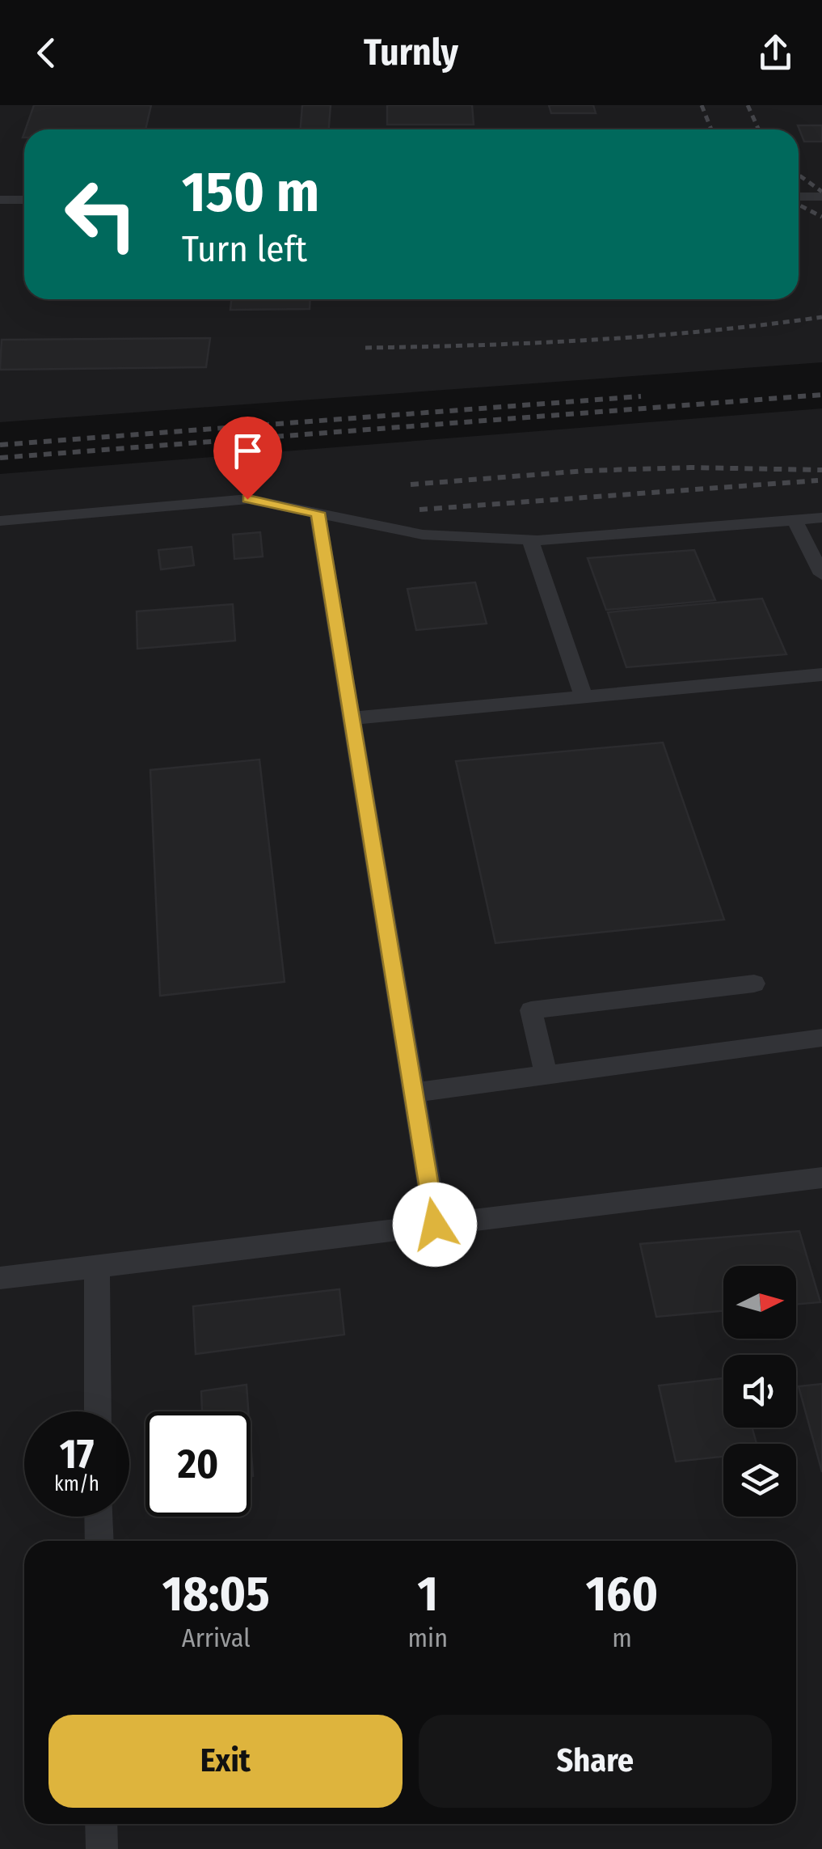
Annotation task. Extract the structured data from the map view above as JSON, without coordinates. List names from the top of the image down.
{
  "north": "right",
  "page": {
    "header": "Turnly",
    "turn": ["150 m", "Turn left"],
    "speed": "17 km/h",
    "limit": "20",
    "eta": [
      "18:05",
      "Arrival",
      "1",
      "min",
      "160",
      "m"
    ],
    "buttons": ["Exit", "Share"]
  }
}
